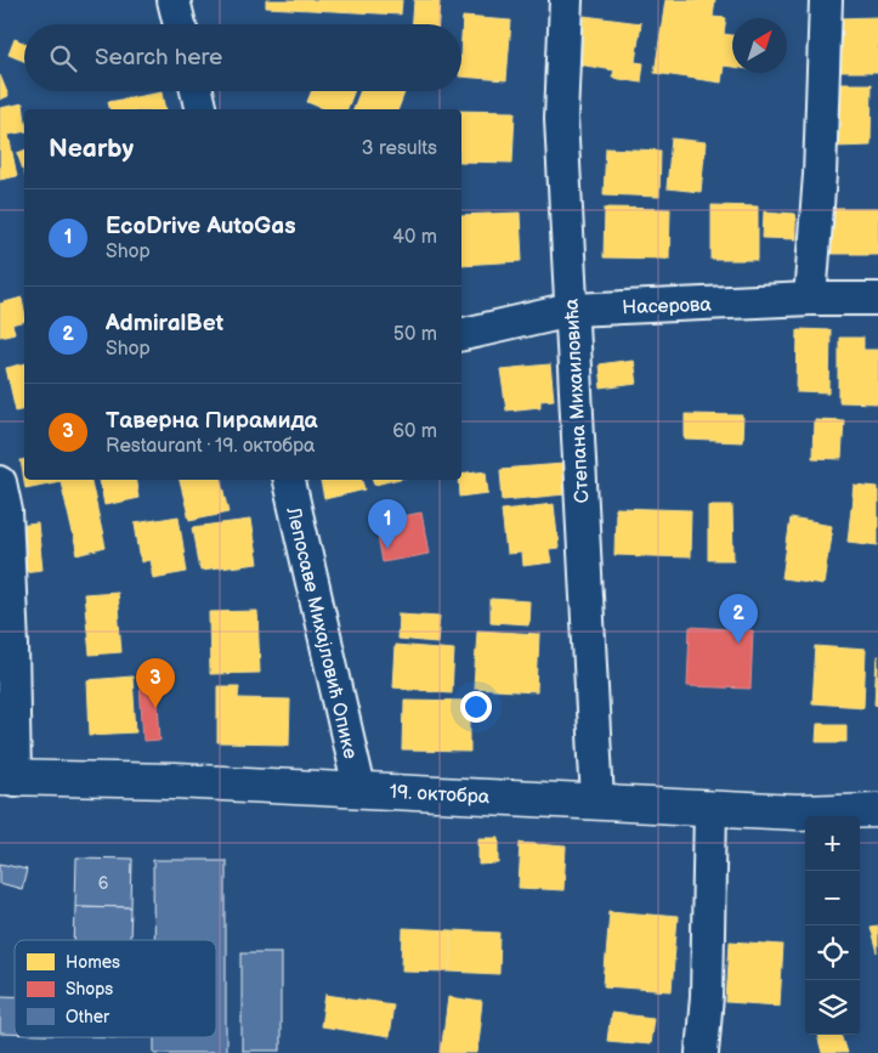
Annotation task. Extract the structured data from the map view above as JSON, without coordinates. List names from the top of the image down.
{
  "streets": {
    "street": [
      "Насерова",
      "Степана Михаиловића",
      "Лепосаве Михајловић Опике",
      "19. октобра"
    ]
  },
  "crossings": [
    ["Насерова", "Степана Михаиловића"],
    ["Степана Михаиловића", "19. октобра"],
    ["Лепосаве Михајловић Опике", "19. октобра"]
  ],
  "house_numbers": ["6"],
  "legend": ["Homes", "Shops", "Other"],
  "north": "top right",
  "page": {
    "search": "Search here",
    "heading": ["Nearby", "3 results"],
    "list": [
      {
        "mark": "1",
        "name": "EcoDrive AutoGas",
        "note": "Shop",
        "value": "40 m"
      },
      {
        "mark": "2",
        "name": "AdmiralBet",
        "note": "Shop",
        "value": "50 m"
      },
      {
        "mark": "3",
        "name": "Таверна Пирамида",
        "note": "Restaurant · 19. октобра",
        "value": "60 m"
      }
    ],
    "pins": ["1", "2", "3"],
    "map_buttons": ["+", "−"]
  }
}
